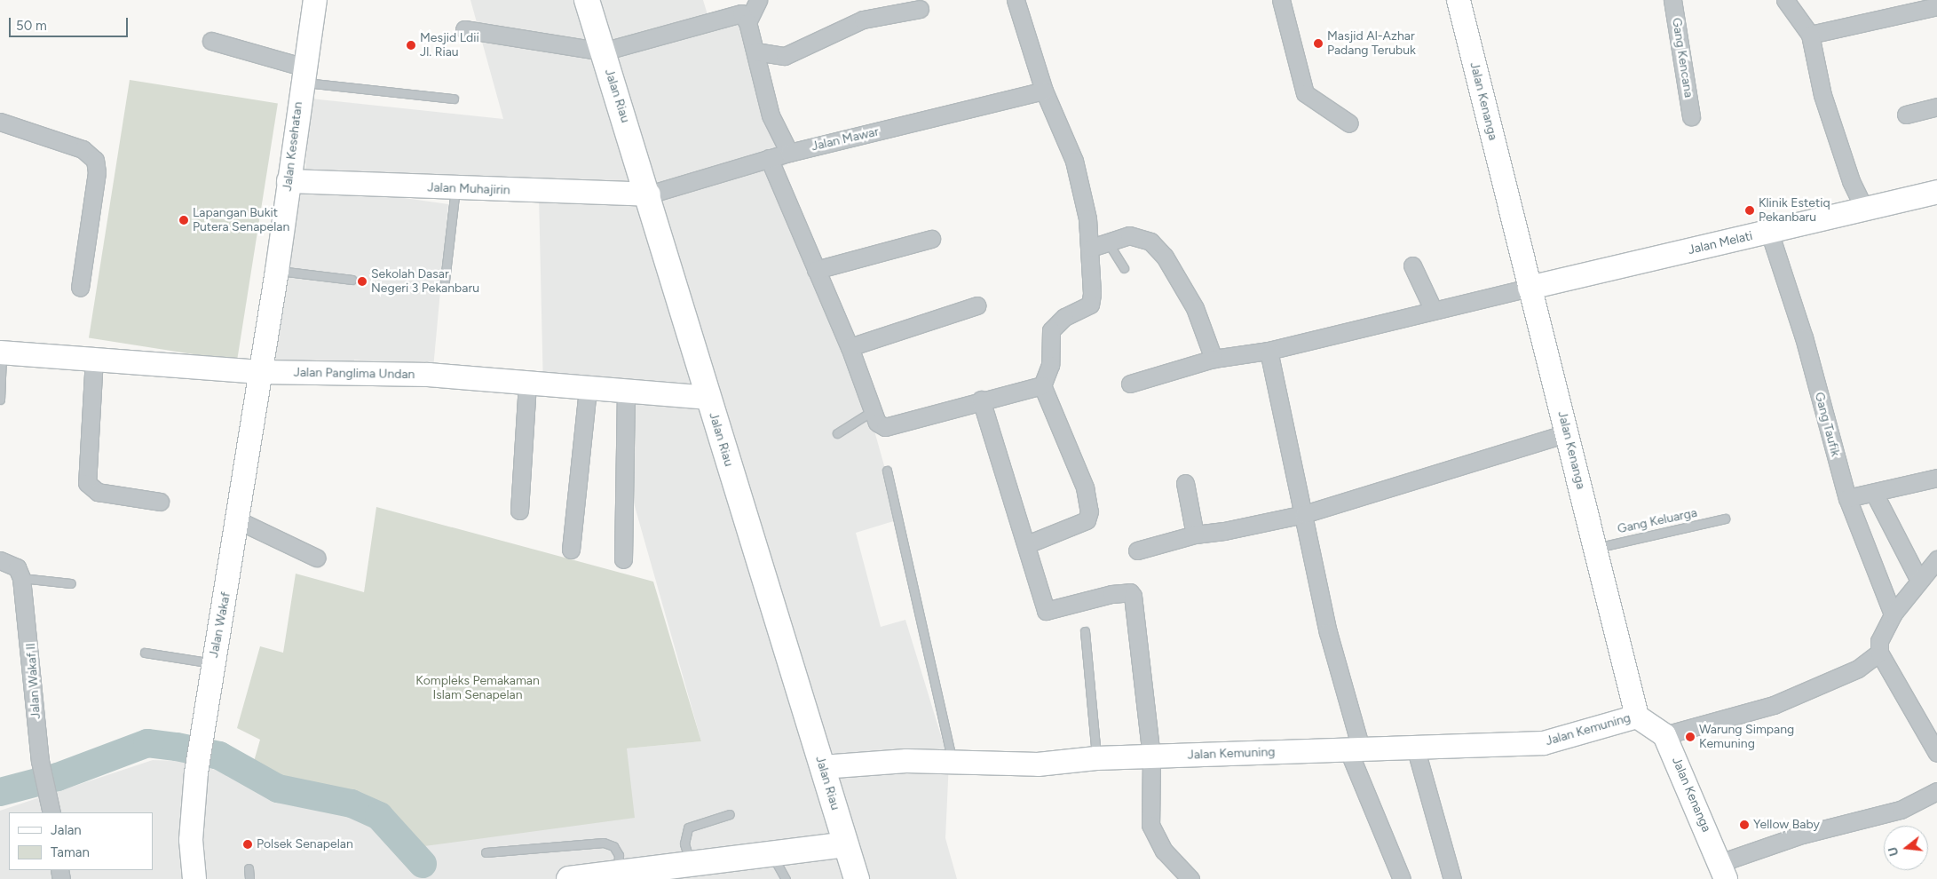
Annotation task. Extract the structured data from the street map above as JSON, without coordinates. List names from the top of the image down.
{
  "streets": {
    "main road": ["Jalan Riau"],
    "street": [
      "Gang Kencana",
      "Jalan Kenanga",
      "Jalan Mawar",
      "Jalan Kesehatan",
      "Jalan Muhajirin",
      "Jalan Melati",
      "Jalan Panglima Undan",
      "Gang Taufik",
      "Jalan Wakaf",
      "Jalan Wakaf II",
      "Jalan Kemuning"
    ],
    "lane": ["Gang Keluarga"]
  },
  "crossings": [
    ["Jalan Riau", "Jalan Mawar"],
    ["Jalan Riau", "Jalan Muhajirin"],
    ["Jalan Riau", "Jalan Panglima Undan"],
    ["Jalan Riau", "Jalan Kemuning"],
    ["Jalan Kenanga", "Jalan Melati"],
    ["Jalan Kenanga", "Gang Keluarga"],
    ["Jalan Kenanga", "Jalan Kemuning"],
    ["Jalan Mawar", "Jalan Muhajirin"],
    ["Jalan Kesehatan", "Jalan Muhajirin"],
    ["Jalan Kesehatan", "Jalan Panglima Undan"],
    ["Jalan Kesehatan", "Jalan Wakaf"],
    ["Jalan Melati", "Gang Taufik"],
    ["Jalan Panglima Undan", "Jalan Wakaf"]
  ],
  "parks": ["Kompleks Pemakaman Islam Senapelan"],
  "places": [
    "Masjid Al-Azhar Padang Terubuk",
    "Mesjid Ldii Jl. Riau",
    "Klinik Estetiq Pekanbaru",
    "Lapangan Bukit Putera Senapelan",
    "Sekolah Dasar Negeri 3 Pekanbaru",
    "Warung Simpang Kemuning",
    "Yellow Baby",
    "Polsek Senapelan"
  ],
  "legend": ["Jalan", "Taman"],
  "scale_bar": "50 m",
  "north": "left"
}
